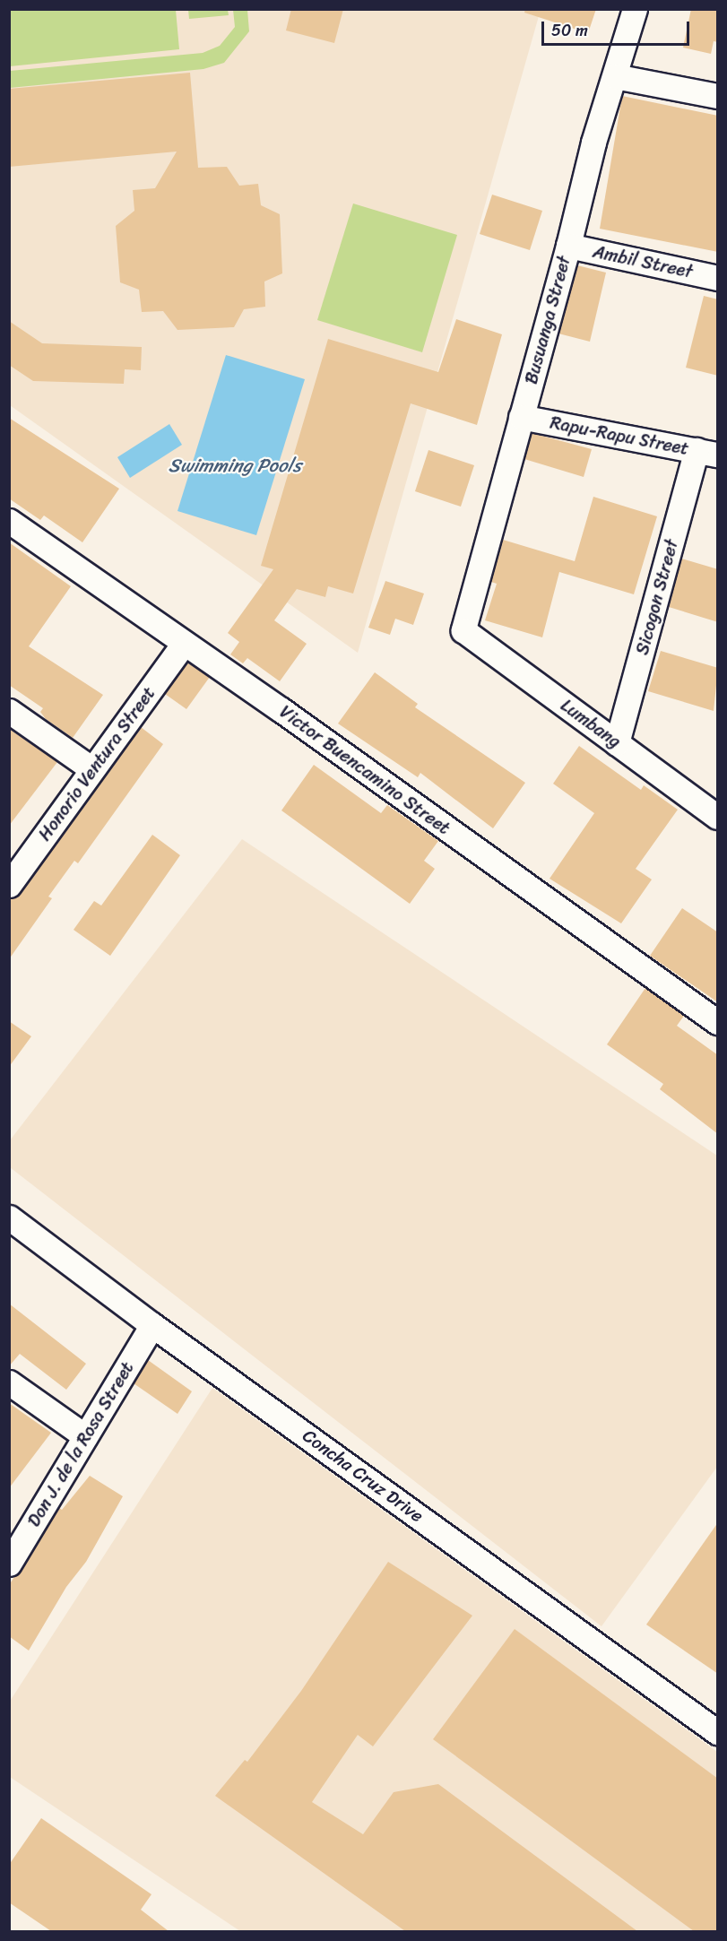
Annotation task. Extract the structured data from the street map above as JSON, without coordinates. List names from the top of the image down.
{
  "streets": {
    "street": [
      "Ambil Street",
      "Busuanga Street",
      "Rapu-Rapu Street",
      "Sicogon Street",
      "Lumbang",
      "Honorio Ventura Street",
      "Victor Buencamino Street",
      "Don J. de la Rosa Street",
      "Concha Cruz Drive"
    ]
  },
  "crossings": [
    ["Ambil Street", "Busuanga Street"],
    ["Busuanga Street", "Rapu-Rapu Street"],
    ["Busuanga Street", "Lumbang"],
    ["Rapu-Rapu Street", "Sicogon Street"],
    ["Sicogon Street", "Lumbang"],
    ["Honorio Ventura Street", "Victor Buencamino Street"],
    ["Don J. de la Rosa Street", "Concha Cruz Drive"]
  ],
  "water": ["Swimming Pools"],
  "scale_bar": "50 m"
}
